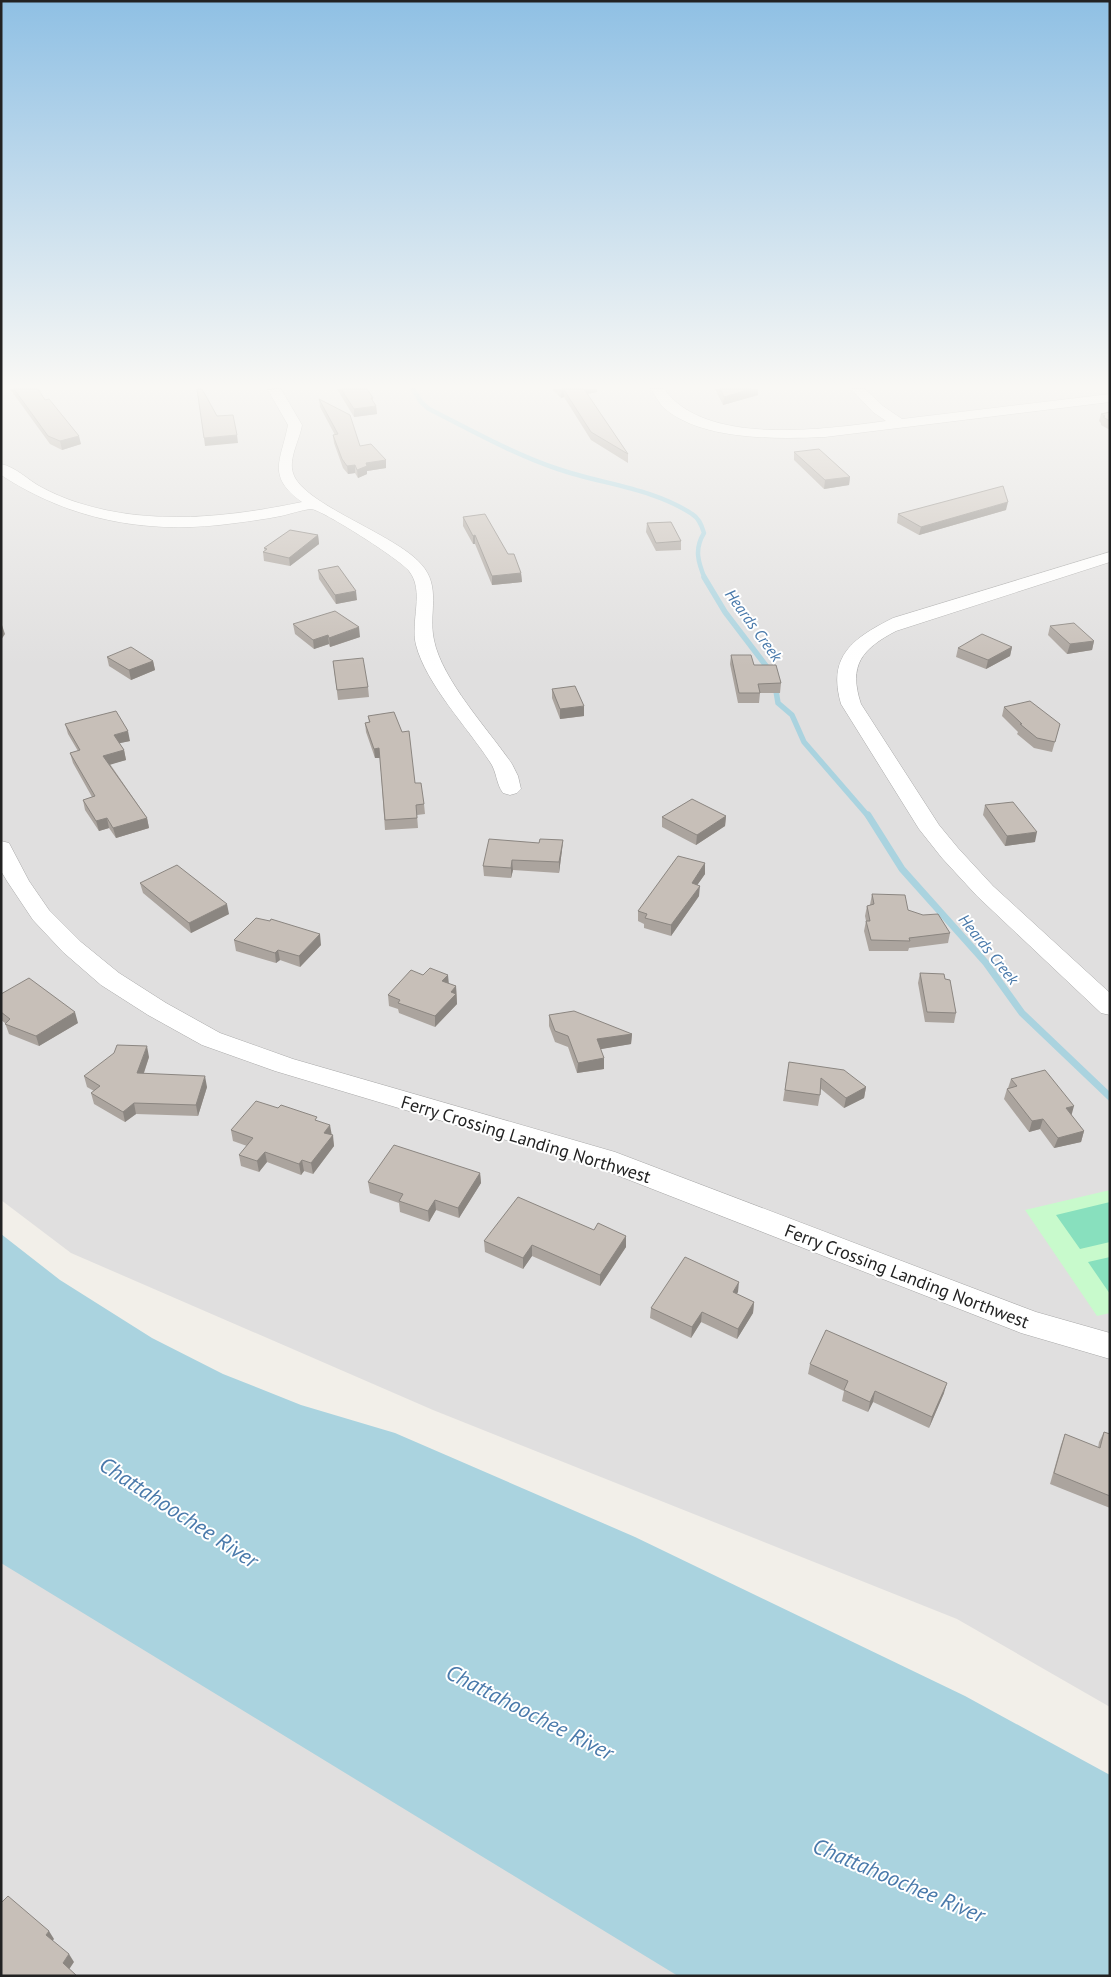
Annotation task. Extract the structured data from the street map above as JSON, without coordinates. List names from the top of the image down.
{
  "streets": {
    "street": ["Ferry Crossing Landing Northwest"]
  },
  "water": ["Heards Creek", "Chattahoochee River"]
}
